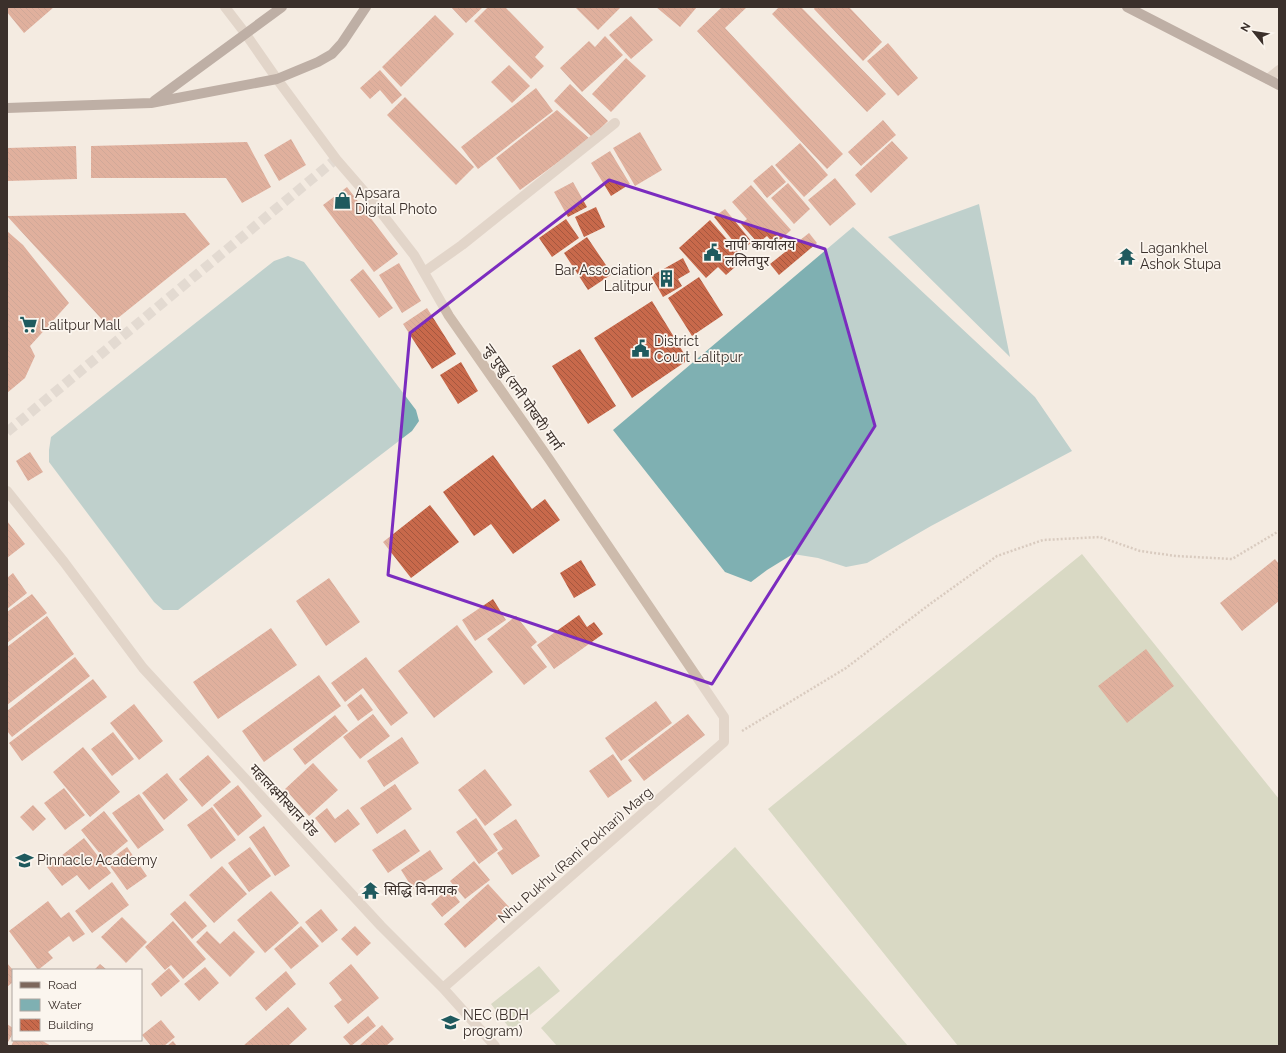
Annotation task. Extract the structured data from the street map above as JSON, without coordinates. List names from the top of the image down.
{
  "streets": {
    "street": ["न्हु पुखु (रानी पोखरी) मार्ग", "महालक्ष्मीस्थान रोड", "Nhu Pukhu (Rani Pokhari) Marg"]
  },
  "crossings": [
    ["न्हु पुखु (रानी पोखरी) मार्ग", "Nhu Pukhu (Rani Pokhari) Marg"],
    ["महालक्ष्मीस्थान रोड", "Nhu Pukhu (Rani Pokhari) Marg"]
  ],
  "places": {
    "shop": ["Apsara Digital Photo"],
    "public building": ["नापी कार्यालय ललितपुर", "District Court Lalitpur"],
    "temple": ["Lagankhel Ashok Stupa", "सिद्धि विनायक"],
    "building": ["Bar Association Lalitpur"],
    "supermarket": ["Lalitpur Mall"],
    "school or university": ["Pinnacle Academy", "NEC (BDH program)"]
  },
  "legend": ["Road", "Water", "Building"],
  "north": "top left"
}
